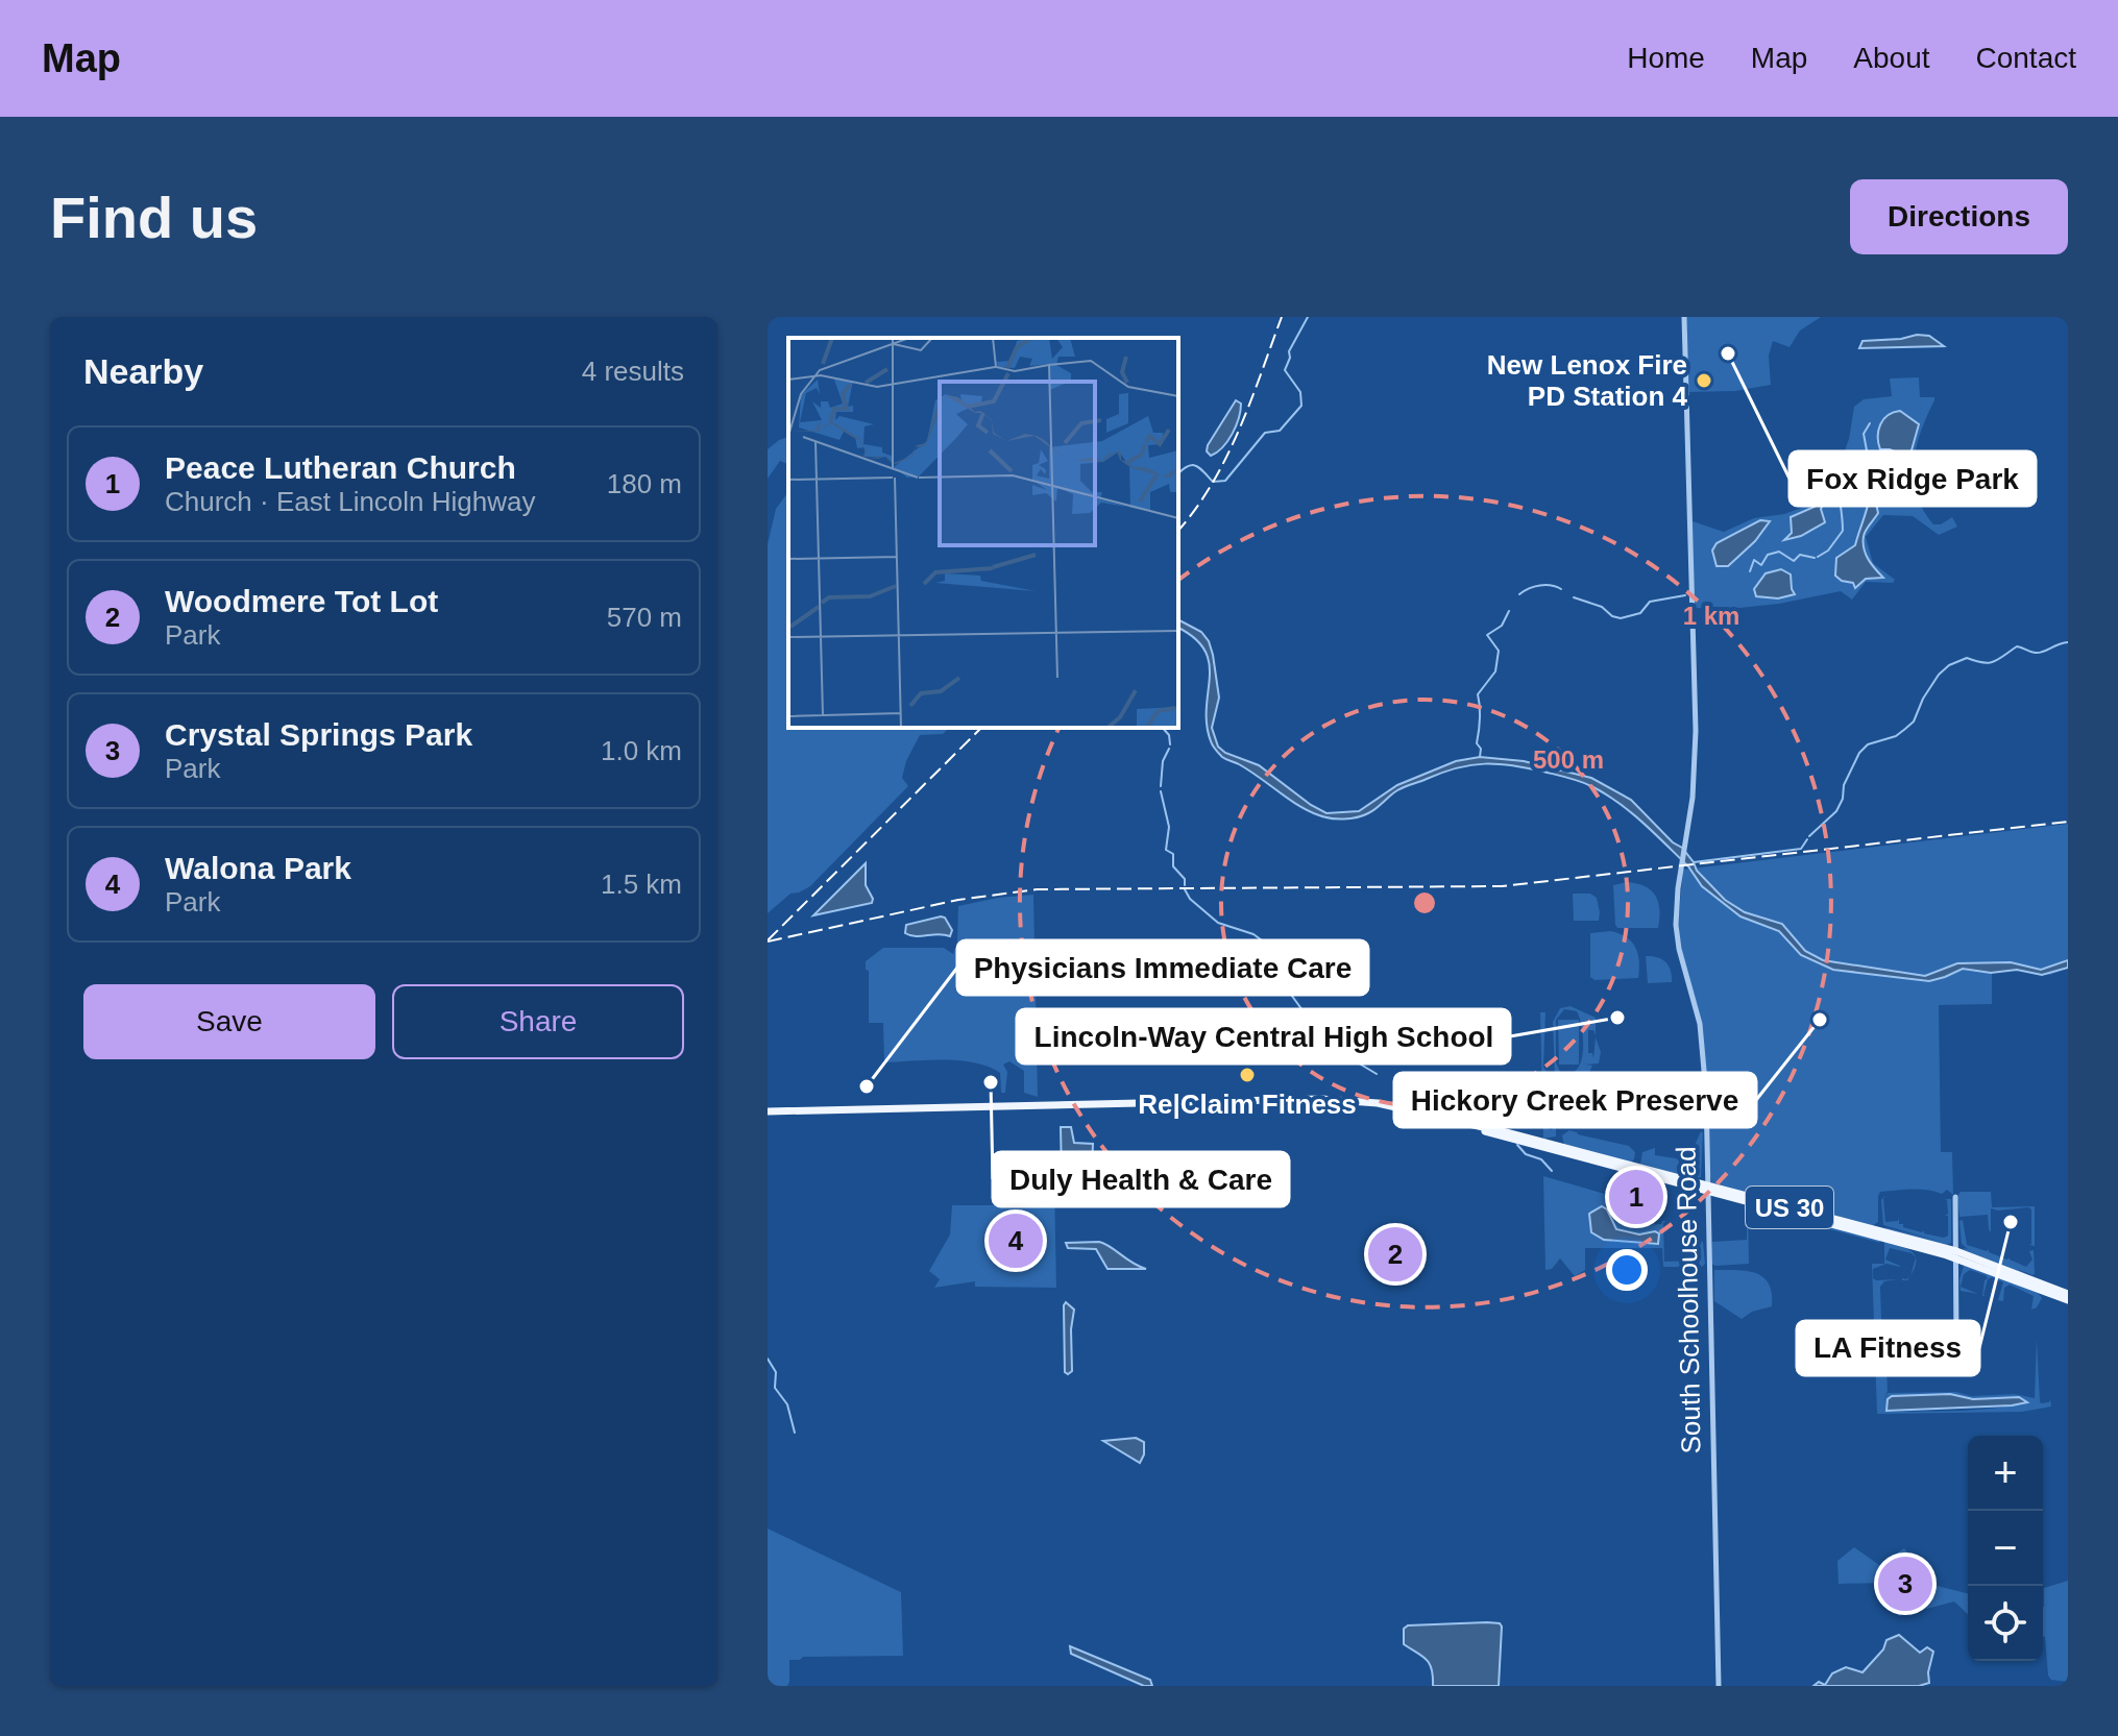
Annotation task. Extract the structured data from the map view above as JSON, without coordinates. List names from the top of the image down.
{
  "streets": {
    "main road": ["US 30"],
    "street": ["South Schoolhouse Road"]
  },
  "crossings": [
    ["US 30", "South Schoolhouse Road"]
  ],
  "places": [
    "Fox Ridge Park",
    "New Lenox Fire PD Station 4",
    "Lincoln-Way Central High School",
    "Hickory Creek Preserve",
    "Re|Claim Fitness",
    "Duly Health & Care",
    "Physicians Immediate Care",
    "LA Fitness"
  ],
  "page": {
    "header": "Map",
    "nav": [
      "Home",
      "Map",
      "About",
      "Contact"
    ],
    "buttons": [
      "Directions",
      ["Save", "Share"]
    ],
    "title": "Find us",
    "heading": ["Nearby", "4 results"],
    "list": [
      {
        "mark": "1",
        "name": "Peace Lutheran Church",
        "note": "Church · East Lincoln Highway",
        "value": "180 m"
      },
      {
        "mark": "2",
        "name": "Woodmere Tot Lot",
        "note": "Park",
        "value": "570 m"
      },
      {
        "mark": "3",
        "name": "Crystal Springs Park",
        "note": "Park",
        "value": "1.0 km"
      },
      {
        "mark": "4",
        "name": "Walona Park",
        "note": "Park",
        "value": "1.5 km"
      }
    ],
    "pins": [
      "1",
      "4",
      "2",
      "3"
    ],
    "map_buttons": ["+", "−"]
  },
  "rings": ["1 km", "500 m"]
}
